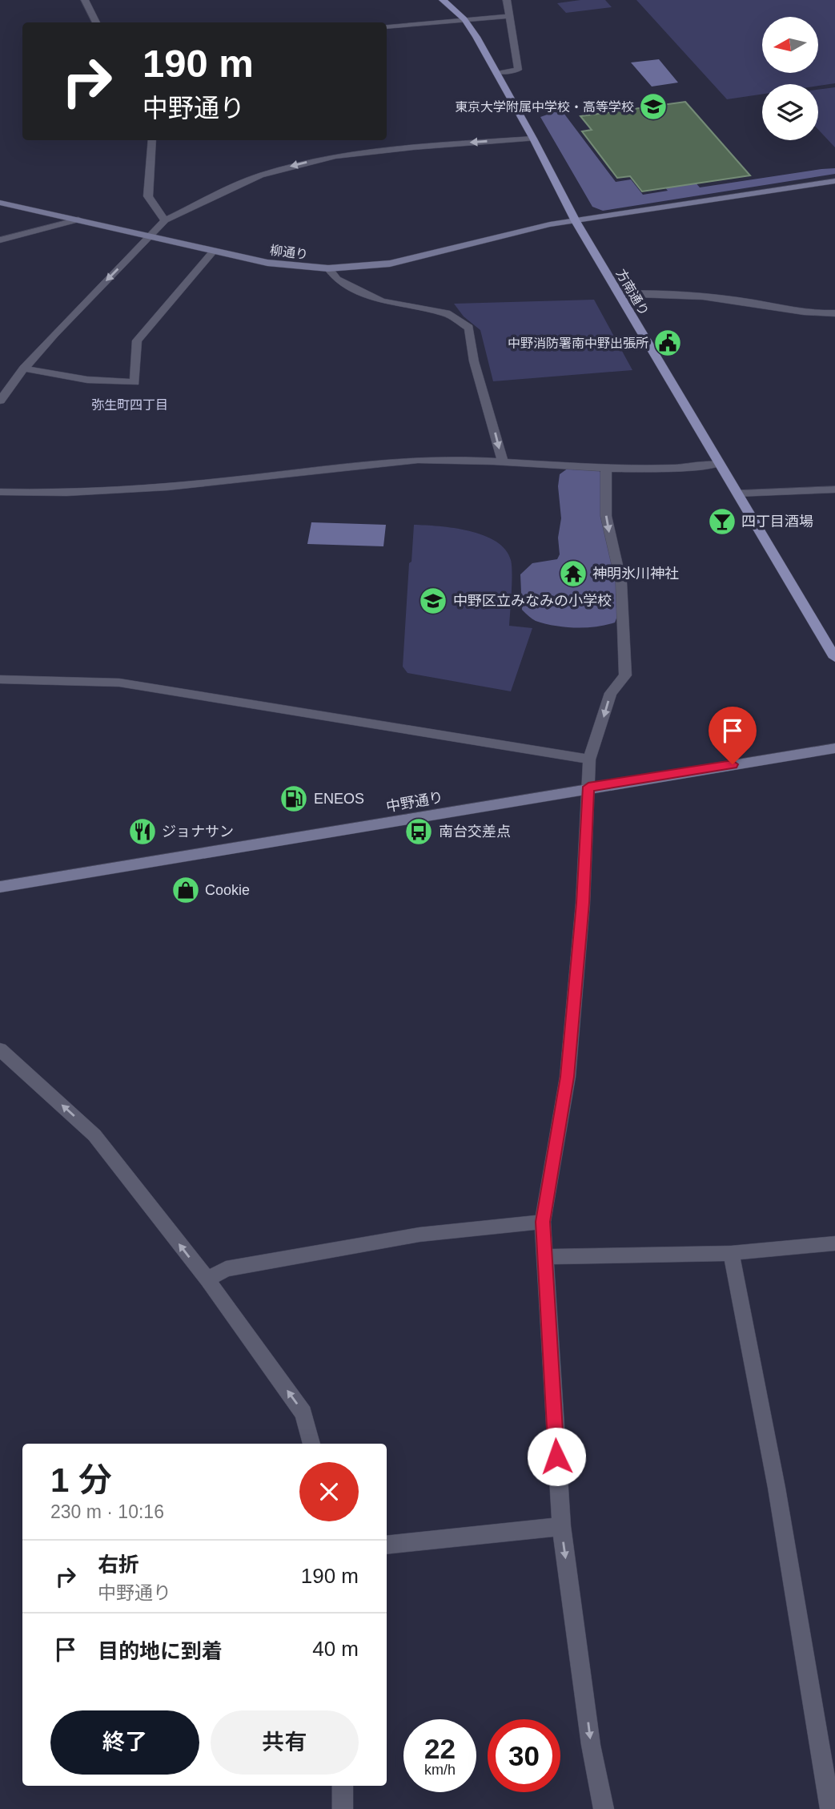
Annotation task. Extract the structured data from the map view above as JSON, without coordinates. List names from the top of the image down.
{
  "streets": {
    "main road": ["方南通り"],
    "street": ["柳通り", "中野通り"]
  },
  "crossings": [
    ["柳通り", "方南通り"]
  ],
  "districts": ["弥生町四丁目"],
  "places": {
    "school or university": ["東京大学附属中学校・高等学校", "中野区立みなみの小学校"],
    "public building": ["中野消防署南中野出張所"],
    "bar": ["四丁目酒場"],
    "temple": ["神明氷川神社"],
    "fuel station": ["ENEOS"],
    "restaurant": ["ジョナサン"],
    "bus stop": ["南台交差点"],
    "shop": ["Cookie"]
  },
  "north": "left",
  "page": {
    "turn": ["190 m", "中野通り"],
    "heading": ["1 分", "230 m · 10:16"],
    "list": [
      {
        "name": "右折",
        "note": "中野通り",
        "value": "190 m"
      },
      {
        "name": "目的地に到着",
        "value": "40 m"
      }
    ],
    "buttons": ["終了", "共有"],
    "speed": "22 km/h",
    "limit": "30"
  }
}
